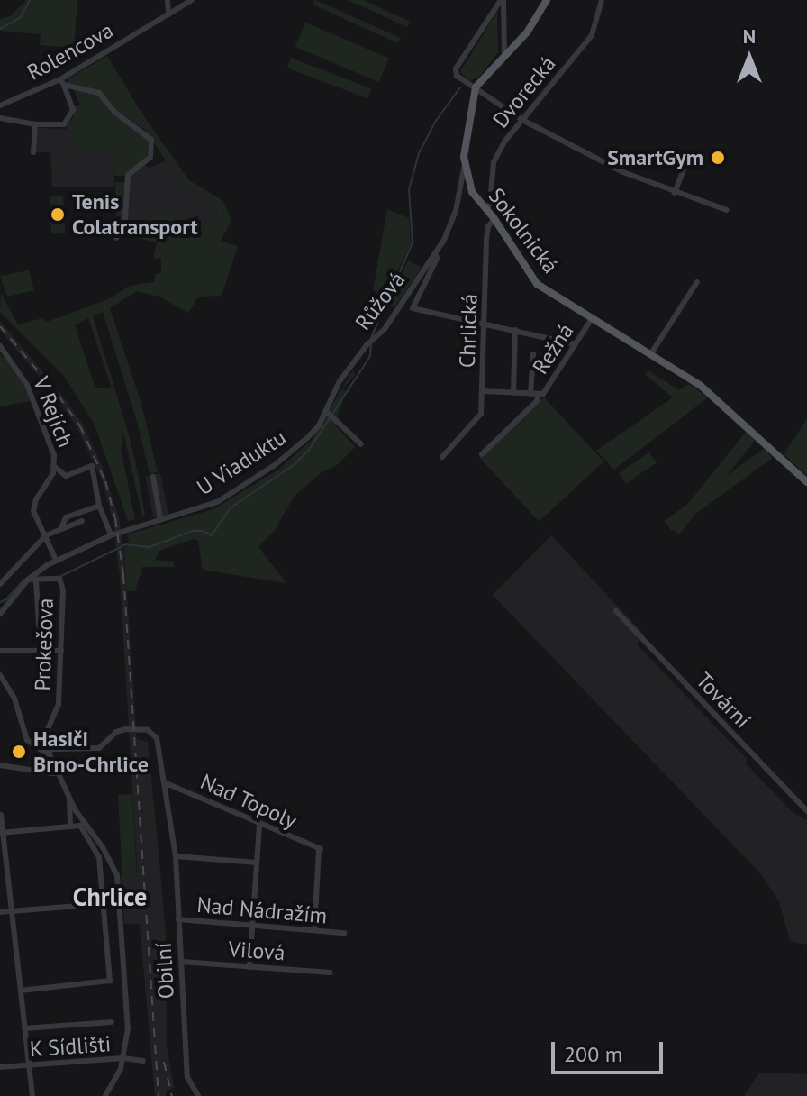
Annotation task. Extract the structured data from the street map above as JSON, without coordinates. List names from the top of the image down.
{
  "streets": {
    "main road": ["Sokolnická"],
    "street": [
      "Rolencova",
      "Dvorecká",
      "Růžová",
      "Chrlická",
      "Režná",
      "V Rejích",
      "U Viaduktu",
      "Prokešova",
      "Tovární",
      "Nad Topoly",
      "Nad Nádražím",
      "Vilová",
      "Obilní",
      "K Sídlišti"
    ]
  },
  "crossings": [
    ["Dvorecká", "Sokolnická"],
    ["Sokolnická", "Růžová"],
    ["Sokolnická", "Chrlická"],
    ["Sokolnická", "Režná"],
    ["Růžová", "Chrlická"],
    ["Růžová", "U Viaduktu"],
    ["Chrlická", "Režná"],
    ["V Rejích", "U Viaduktu"],
    ["Prokešova", "Obilní"],
    ["Nad Topoly", "Nad Nádražím"],
    ["Nad Topoly", "Obilní"],
    ["Nad Nádražím", "Obilní"],
    ["Vilová", "Obilní"]
  ],
  "districts": ["Chrlice"],
  "places": ["SmartGym", "Tenis Colatransport", "Hasiči Brno-Chrlice"],
  "scale_bar": "200 m",
  "north": "top"
}
